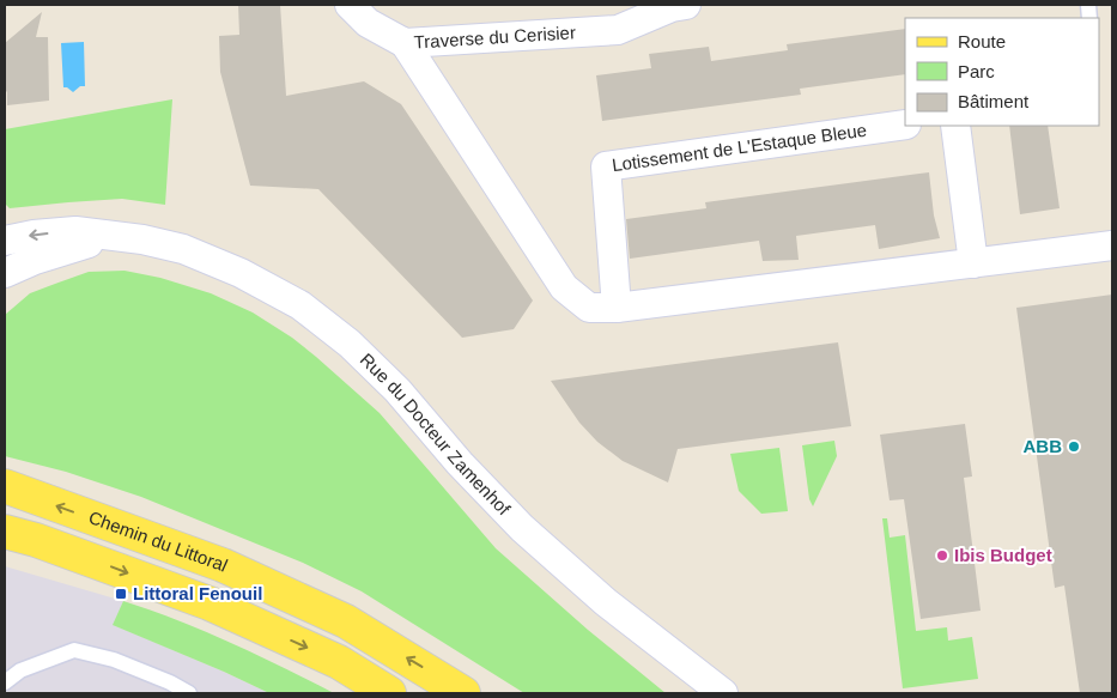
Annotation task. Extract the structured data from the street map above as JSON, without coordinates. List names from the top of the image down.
{
  "streets": {
    "main road": ["Chemin du Littoral"],
    "street": ["Traverse du Cerisier", "Lotissement de L'Estaque Bleue", "Rue du Docteur Zamenhof"]
  },
  "places": {
    "other": ["ABB", "Ibis Budget"],
    "transit": ["Littoral Fenouil"]
  },
  "legend": ["Route", "Parc", "Bâtiment"]
}
